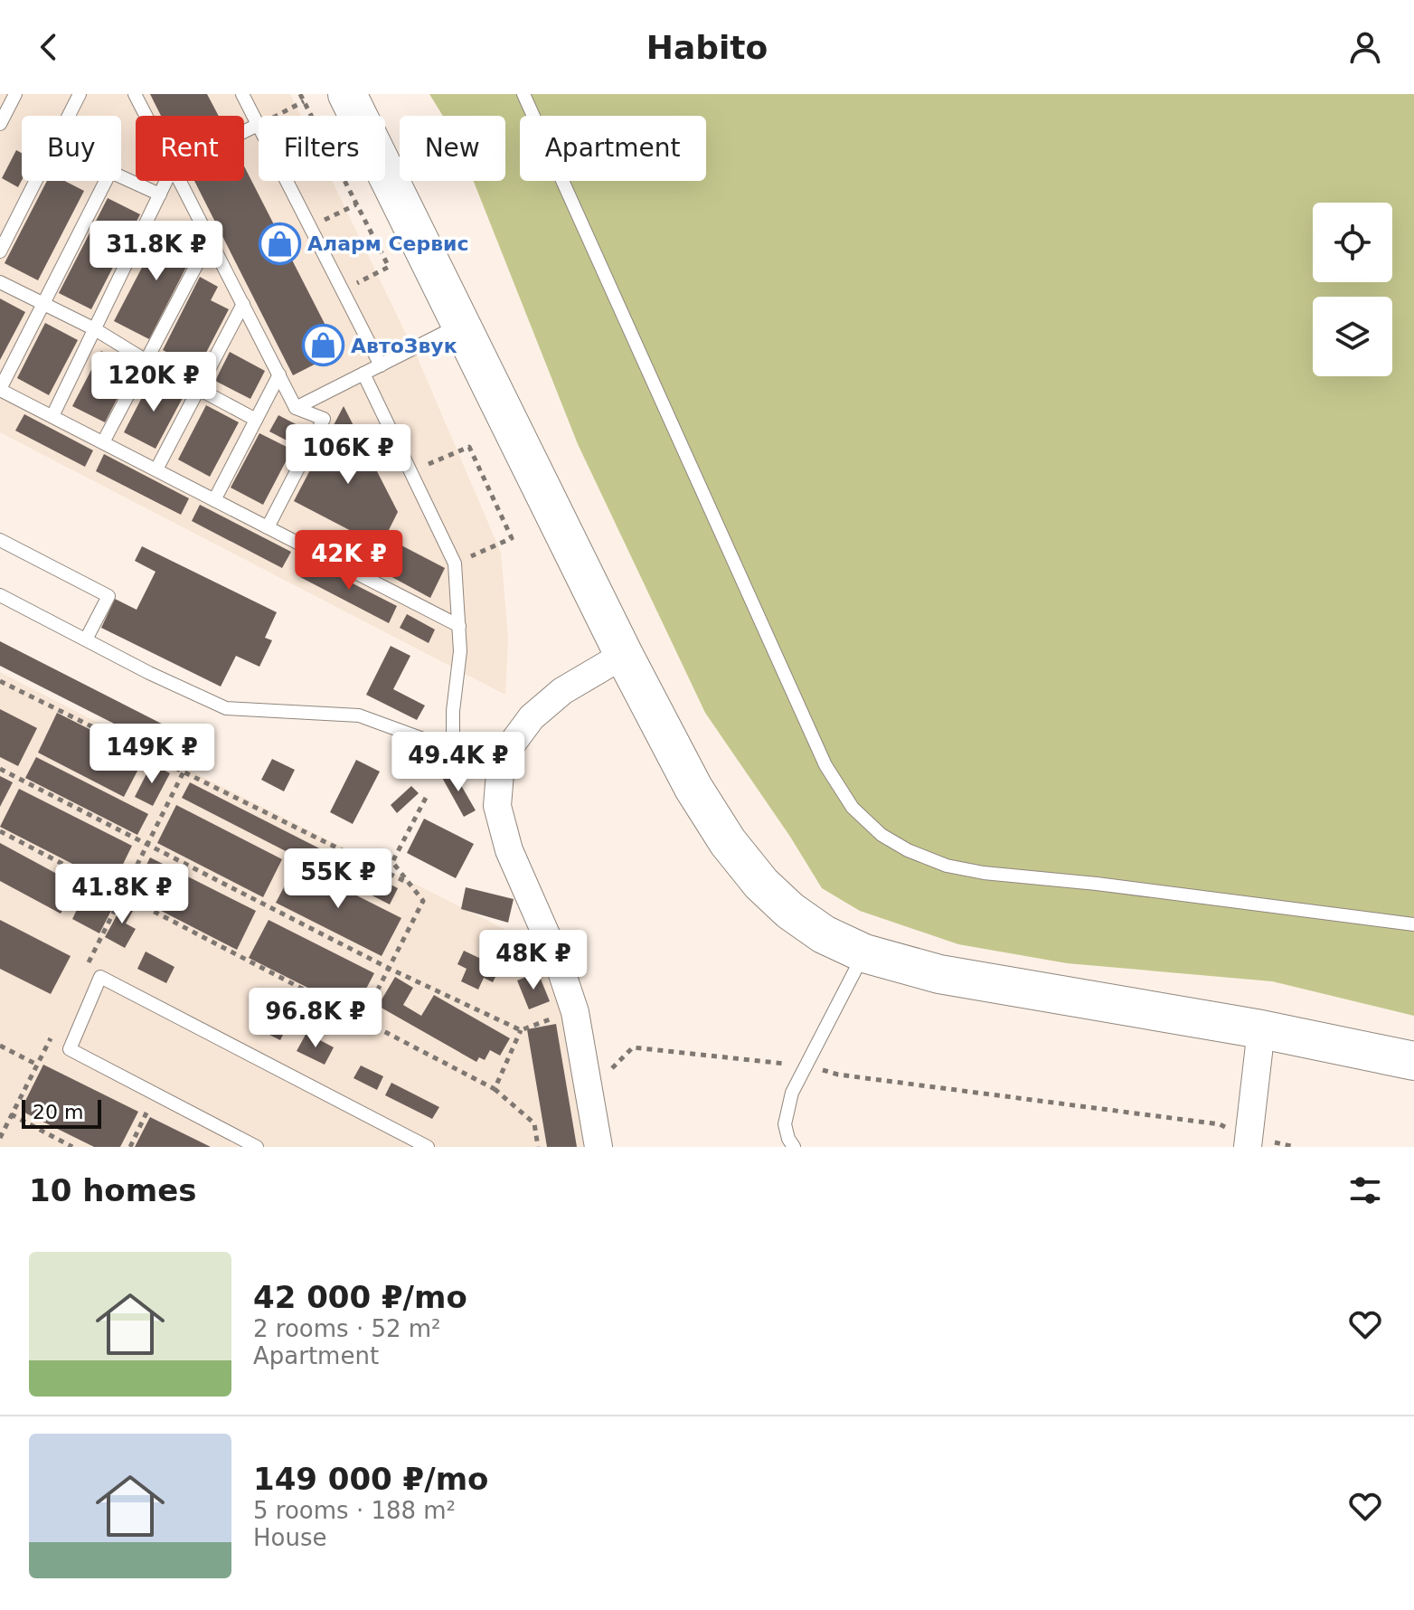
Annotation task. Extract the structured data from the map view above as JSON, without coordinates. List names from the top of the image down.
{
  "places": {
    "shop": ["Аларм Сервис", "АвтоЗвук"]
  },
  "scale_bar": "20 m",
  "page": {
    "header": "Habito",
    "chip": [
      "Buy",
      "Rent",
      "Filters",
      "New",
      "Apartment"
    ],
    "price": [
      "31.8K ₽",
      "120K ₽",
      "106K ₽",
      "42K ₽",
      "149K ₽",
      "49.4K ₽",
      "55K ₽",
      "41.8K ₽",
      "48K ₽",
      "96.8K ₽"
    ],
    "scale": "20 m",
    "heading": "10 homes",
    "list": [
      {
        "name": "42 000 ₽/mo",
        "note": "2 rooms · 52 m² · Apartment"
      },
      {
        "name": "149 000 ₽/mo",
        "note": "5 rooms · 188 m² · House"
      }
    ]
  }
}
